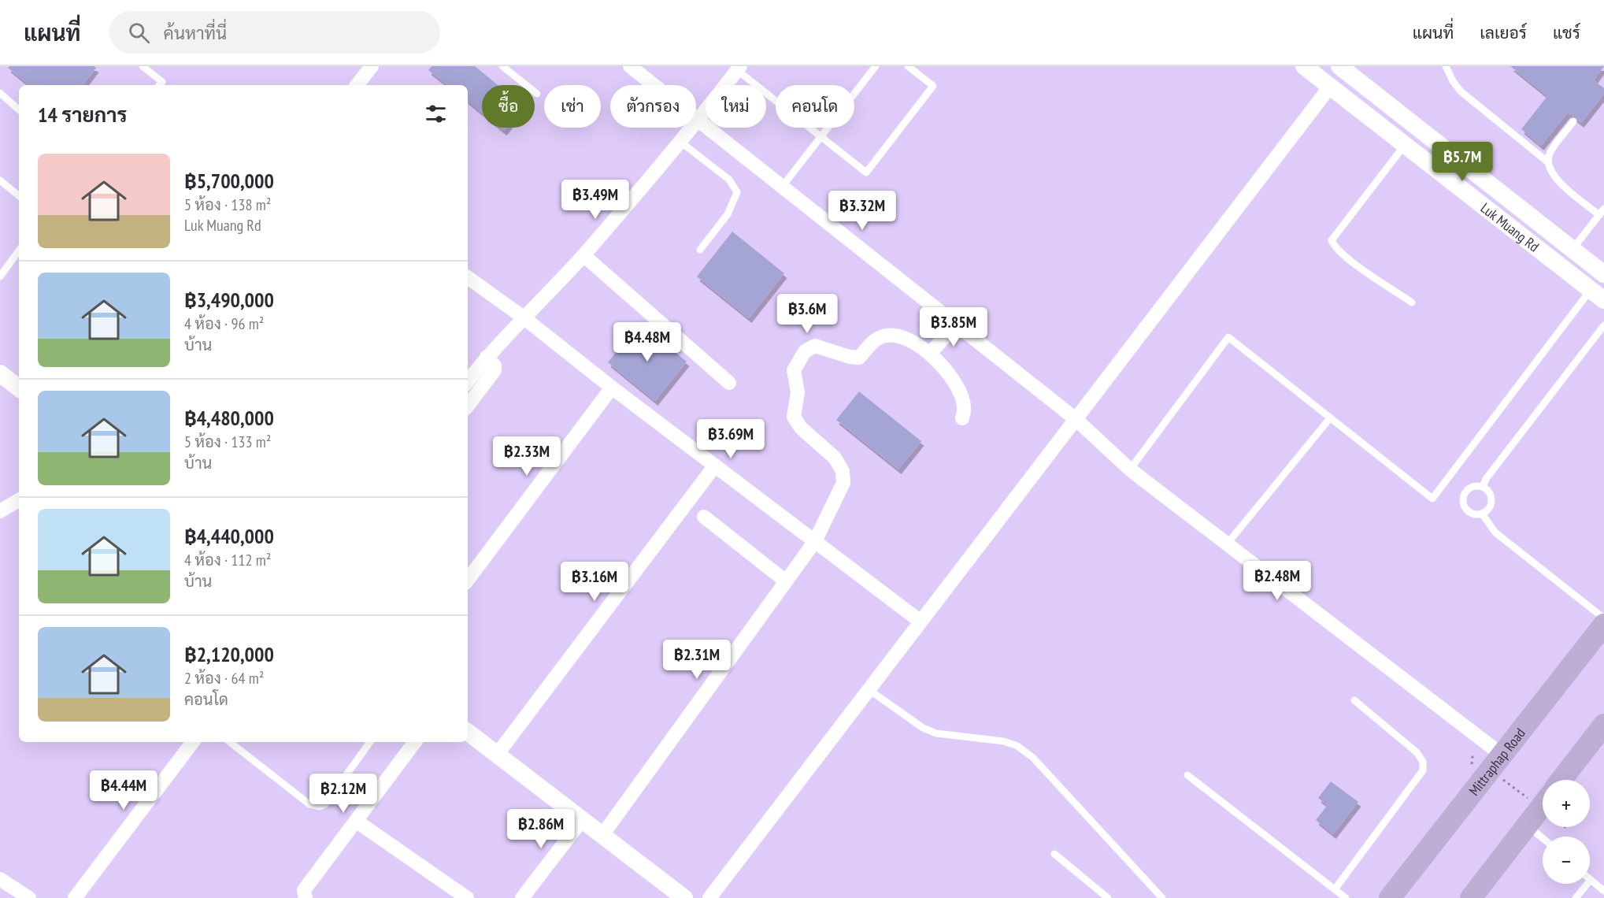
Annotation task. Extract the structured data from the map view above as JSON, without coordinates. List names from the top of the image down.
{
  "streets": {
    "main road": ["Mittraphap Road"],
    "street": ["Luk Muang Rd"]
  },
  "page": {
    "header": "แผนที่",
    "search": "ค้นหาที่นี่",
    "nav": ["แผนที่", "เลเยอร์", "แชร์"],
    "chip": [
      "ซื้อ",
      "เช่า",
      "ตัวกรอง",
      "ใหม่",
      "คอนโด"
    ],
    "heading": "14 รายการ",
    "price": [
      "฿5.7M",
      "฿3.49M",
      "฿3.32M",
      "฿3.6M",
      "฿3.85M",
      "฿4.48M",
      "฿3.69M",
      "฿2.33M",
      "฿2.48M",
      "฿3.16M",
      "฿2.31M",
      "฿4.44M",
      "฿2.12M",
      "฿2.86M"
    ],
    "list": [
      {
        "name": "฿5,700,000",
        "note": "5 ห้อง · 138 m² · Luk Muang Rd"
      },
      {
        "name": "฿3,490,000",
        "note": "4 ห้อง · 96 m² · บ้าน"
      },
      {
        "name": "฿4,480,000",
        "note": "5 ห้อง · 133 m² · บ้าน"
      },
      {
        "name": "฿4,440,000",
        "note": "4 ห้อง · 112 m² · บ้าน"
      },
      {
        "name": "฿2,120,000",
        "note": "2 ห้อง · 64 m² · คอนโด"
      }
    ],
    "map_buttons": ["+", "−"]
  }
}
